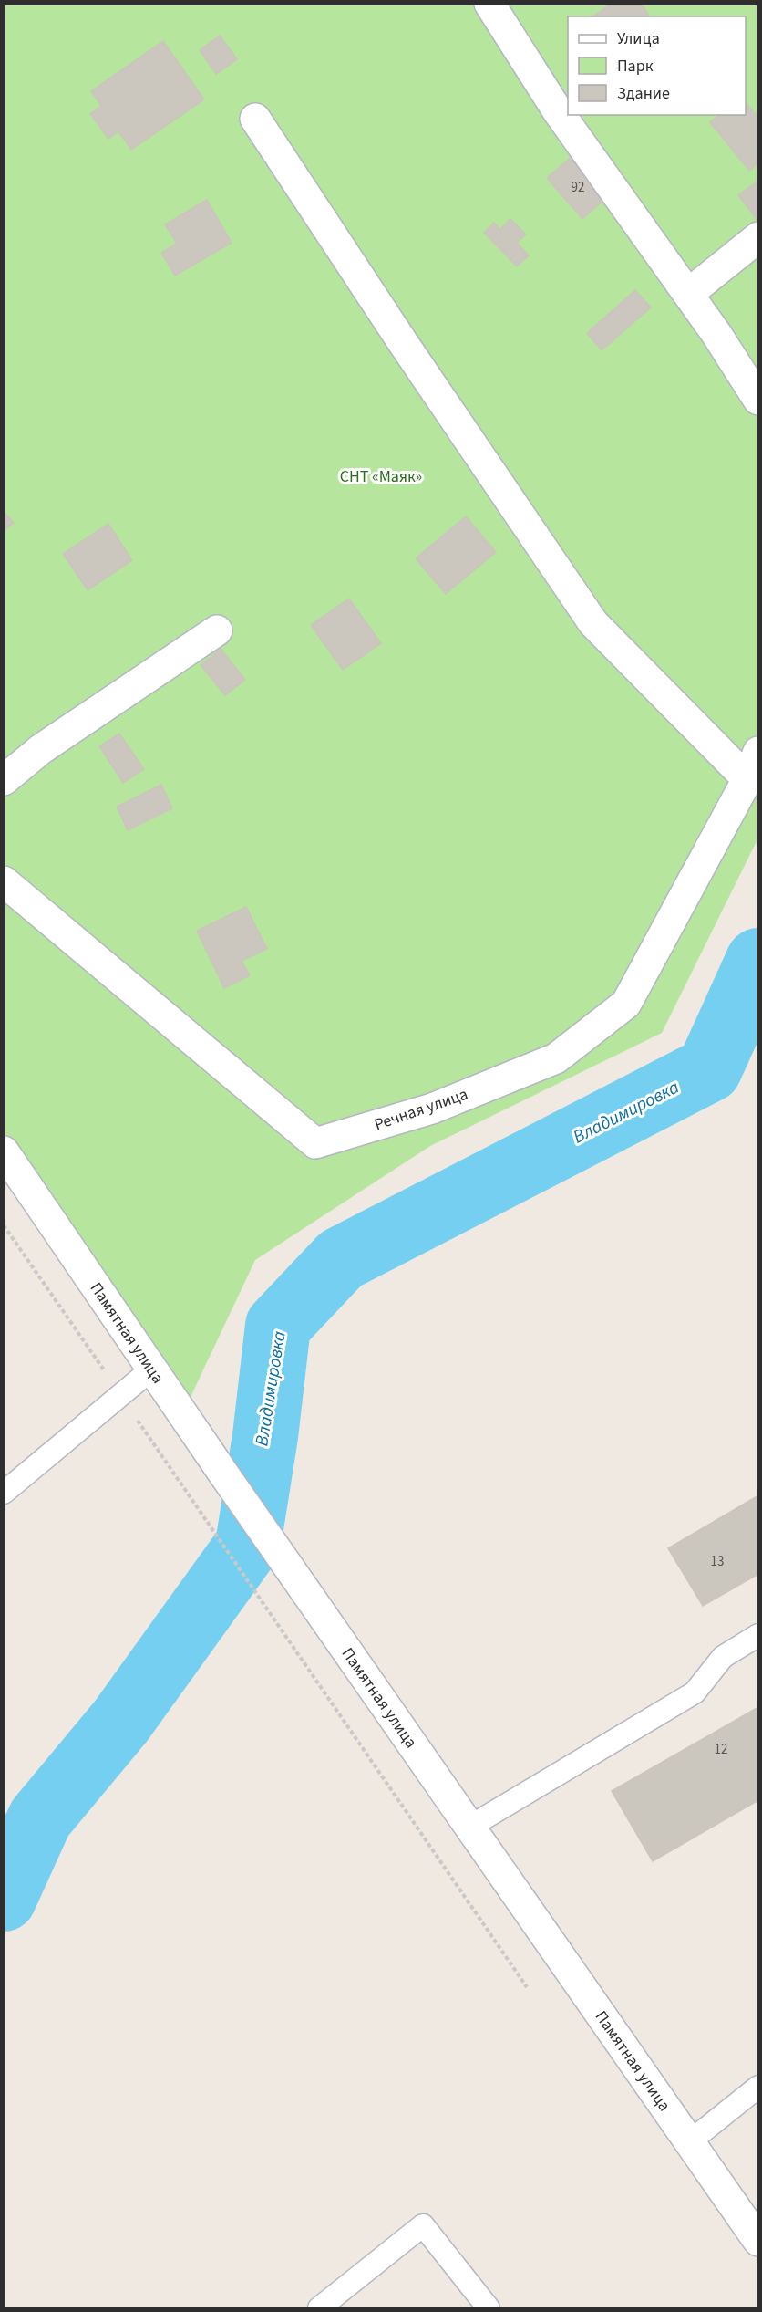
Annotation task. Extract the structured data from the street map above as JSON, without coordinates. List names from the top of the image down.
{
  "streets": {
    "street": ["Речная улица", "Памятная улица"]
  },
  "water": ["Владимировка"],
  "parks": ["СНТ «Маяк»"],
  "house_numbers": ["92", "13", "12"],
  "legend": ["Улица", "Парк", "Здание"]
}
